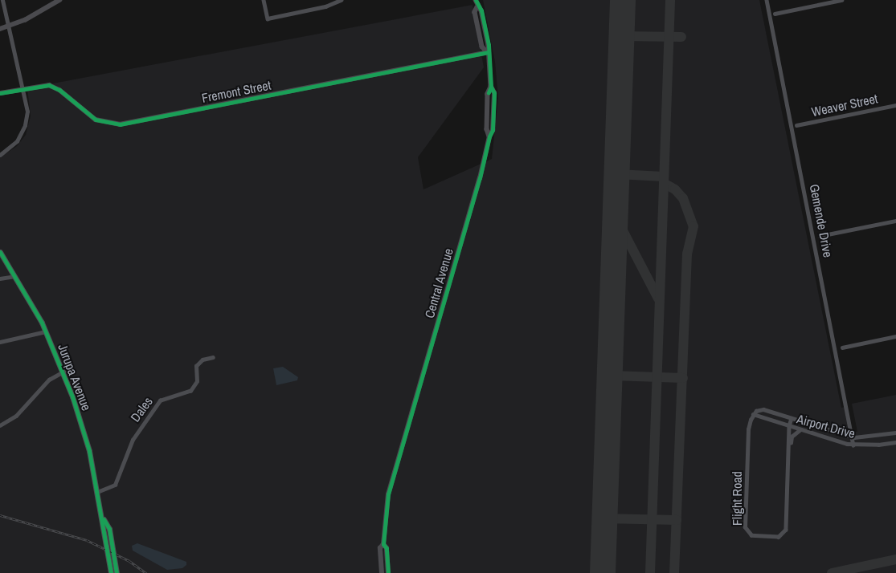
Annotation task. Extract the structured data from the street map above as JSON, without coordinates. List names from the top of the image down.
{
  "streets": {
    "main road": ["Fremont Street", "Central Avenue", "Jurupa Avenue"],
    "street": [
      "Weaver Street",
      "Gemende Drive",
      "Dales",
      "Airport Drive",
      "Flight Road"
    ]
  },
  "crossings": [
    ["Fremont Street", "Central Avenue"],
    ["Gemende Drive", "Airport Drive"],
    ["Jurupa Avenue", "Dales"],
    ["Airport Drive", "Flight Road"]
  ]
}
